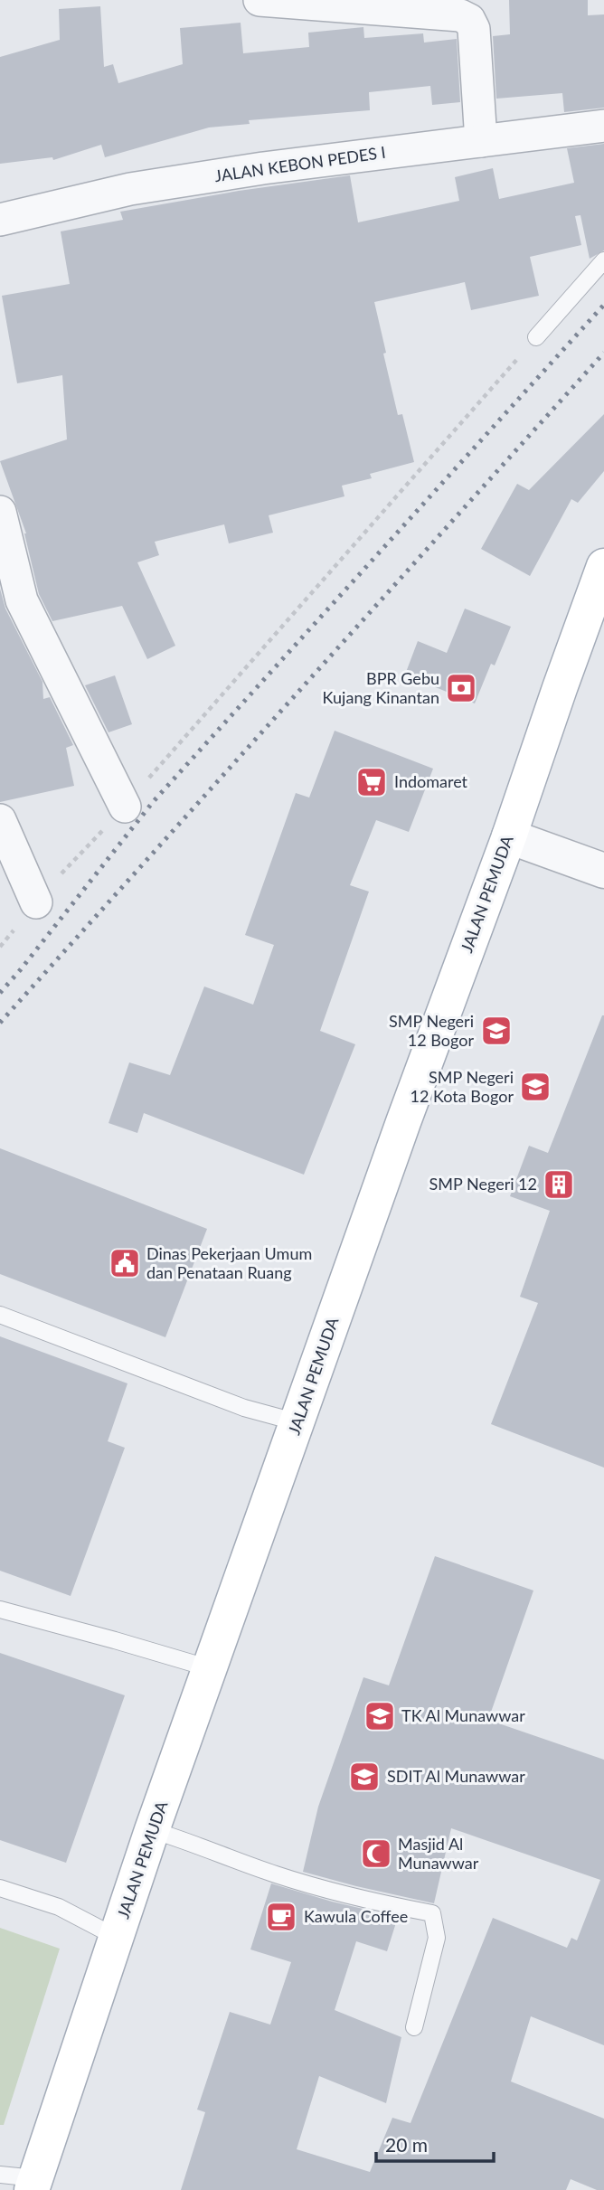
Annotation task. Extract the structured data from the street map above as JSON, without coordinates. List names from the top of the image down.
{
  "streets": {
    "main road": ["JALAN PEMUDA"],
    "street": ["JALAN KEBON PEDES I"]
  },
  "places": {
    "bank": ["BPR Gebu Kujang Kinantan"],
    "supermarket": ["Indomaret"],
    "school or university": [
      "SMP Negeri 12 Bogor",
      "SMP Negeri 12 Kota Bogor",
      "TK Al Munawwar",
      "SDIT Al Munawwar"
    ],
    "building": ["SMP Negeri 12"],
    "public building": ["Dinas Pekerjaan Umum dan Penataan Ruang"],
    "mosque": ["Masjid Al Munawwar"],
    "cafe": ["Kawula Coffee"]
  },
  "scale_bar": "20 m"
}
